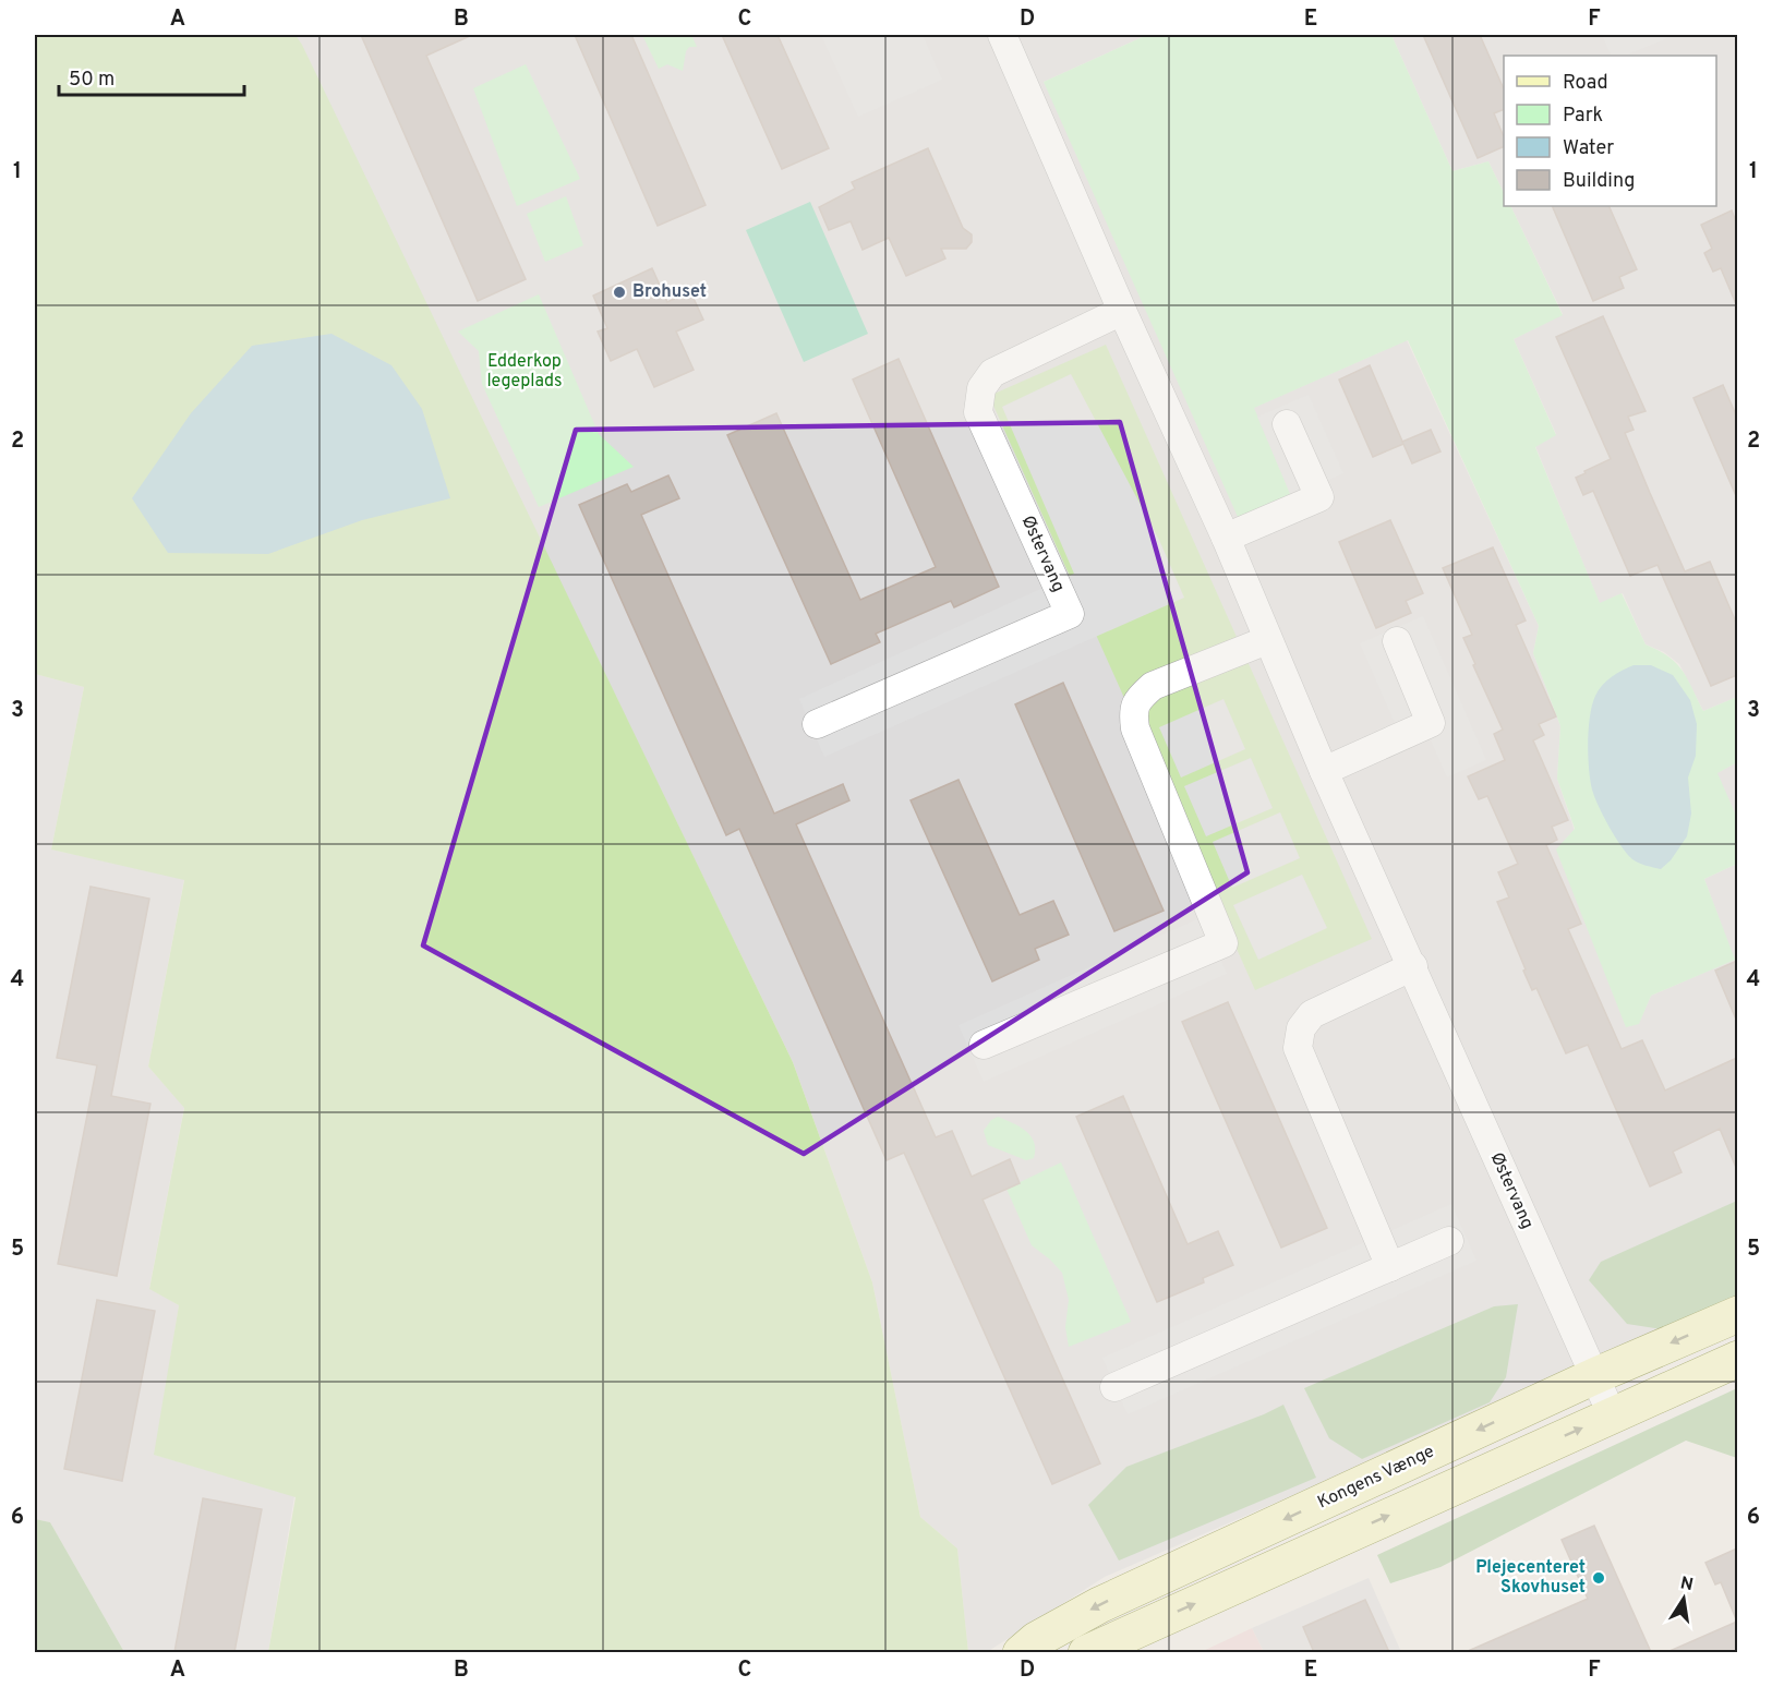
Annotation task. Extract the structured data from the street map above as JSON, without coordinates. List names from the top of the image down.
{
  "streets": {
    "street": ["Østervang", "Kongens Vænge"]
  },
  "crossings": [
    ["Østervang", "Kongens Vænge"]
  ],
  "parks": ["Edderkop legeplads"],
  "places": ["Brohuset", "Plejecenteret Skovhuset"],
  "legend": [
    "Road",
    "Park",
    "Water",
    "Building"
  ],
  "scale_bar": "50 m",
  "north": "top",
  "grid": {
    "columns": [
      "A",
      "B",
      "C",
      "D",
      "E",
      "F"
    ],
    "rows": [
      "1",
      "2",
      "3",
      "4",
      "5",
      "6"
    ]
  }
}
